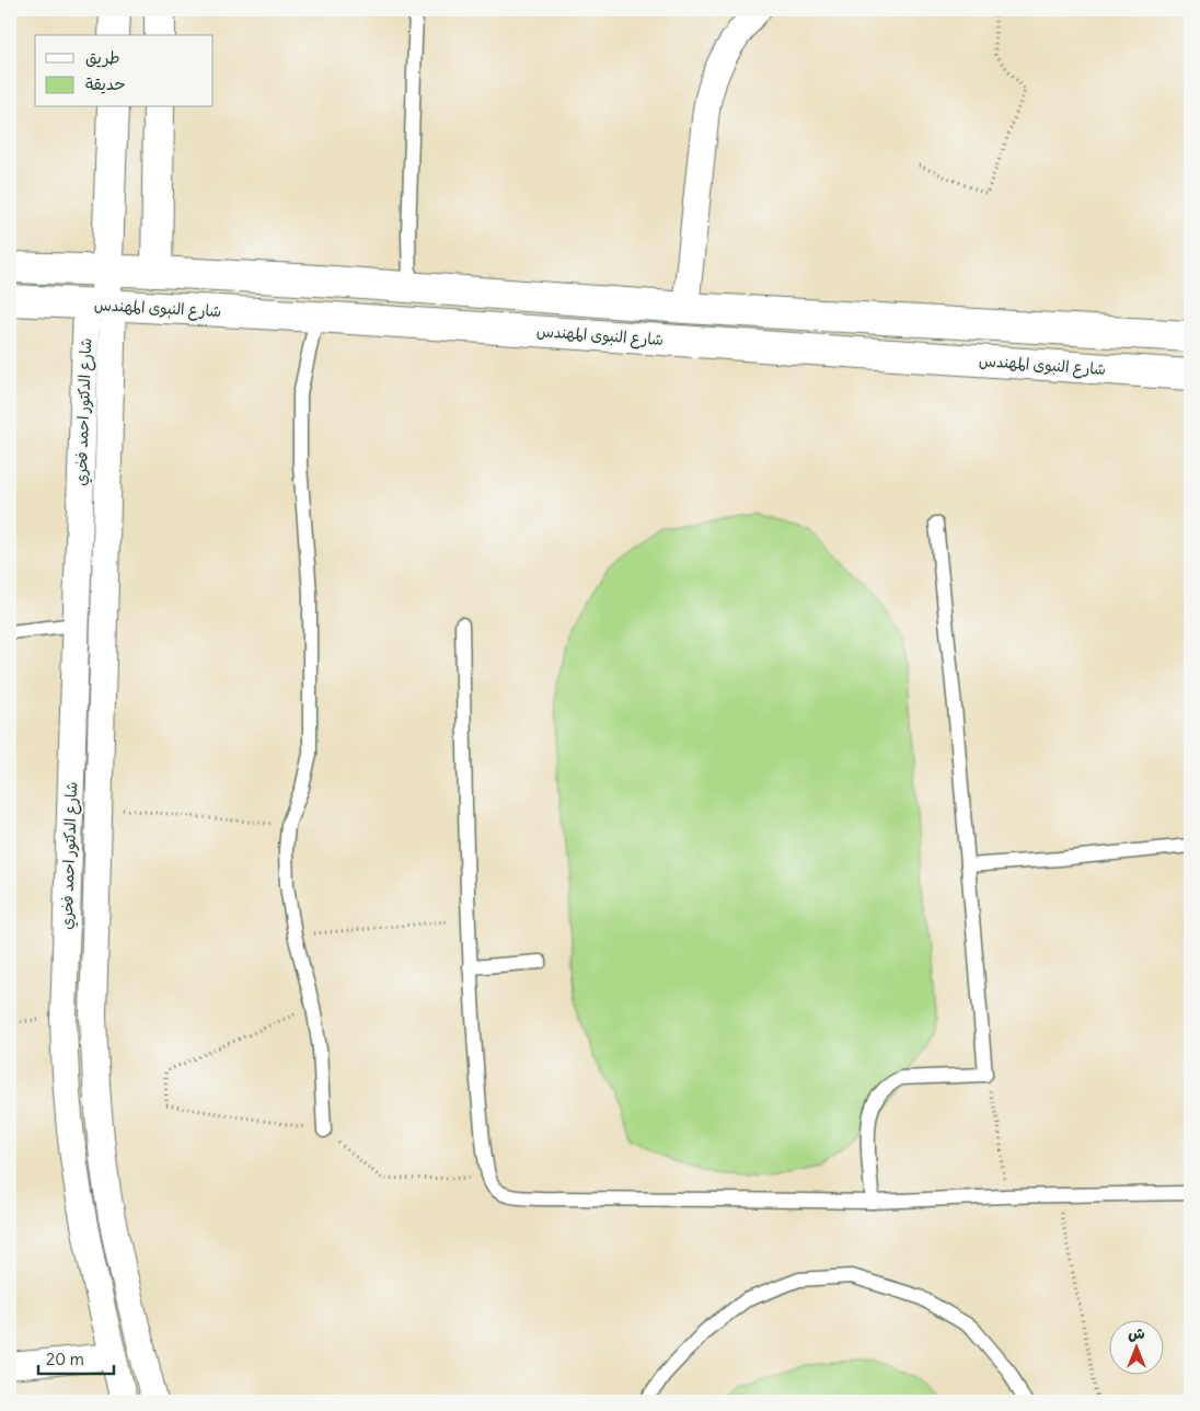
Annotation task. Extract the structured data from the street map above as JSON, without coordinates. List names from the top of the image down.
{
  "streets": {
    "street": ["شارع النبوى المهندس", "شارع الدكتور احمد فخري"]
  },
  "crossings": [
    ["شارع النبوى المهندس", "شارع الدكتور احمد فخري"]
  ],
  "legend": ["طريق", "حديقة"],
  "scale_bar": "20 m",
  "north": "top"
}
